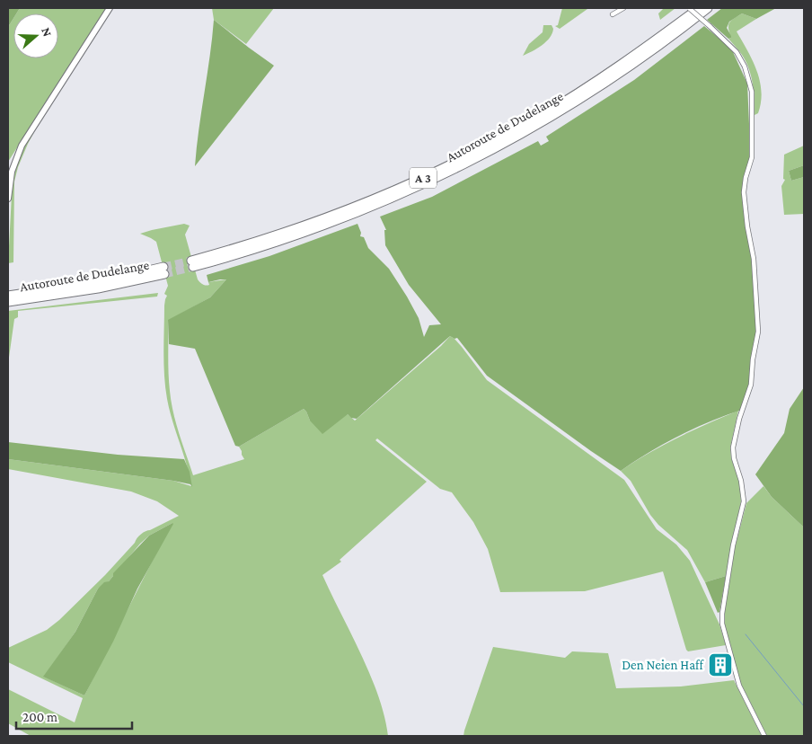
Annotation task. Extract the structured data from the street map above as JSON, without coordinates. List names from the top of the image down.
{
  "streets": {
    "highway": ["Autoroute de Dudelange", "A 3"]
  },
  "places": {
    "building": ["Den Neien Haff"]
  },
  "scale_bar": "200 m",
  "north": "right"
}
